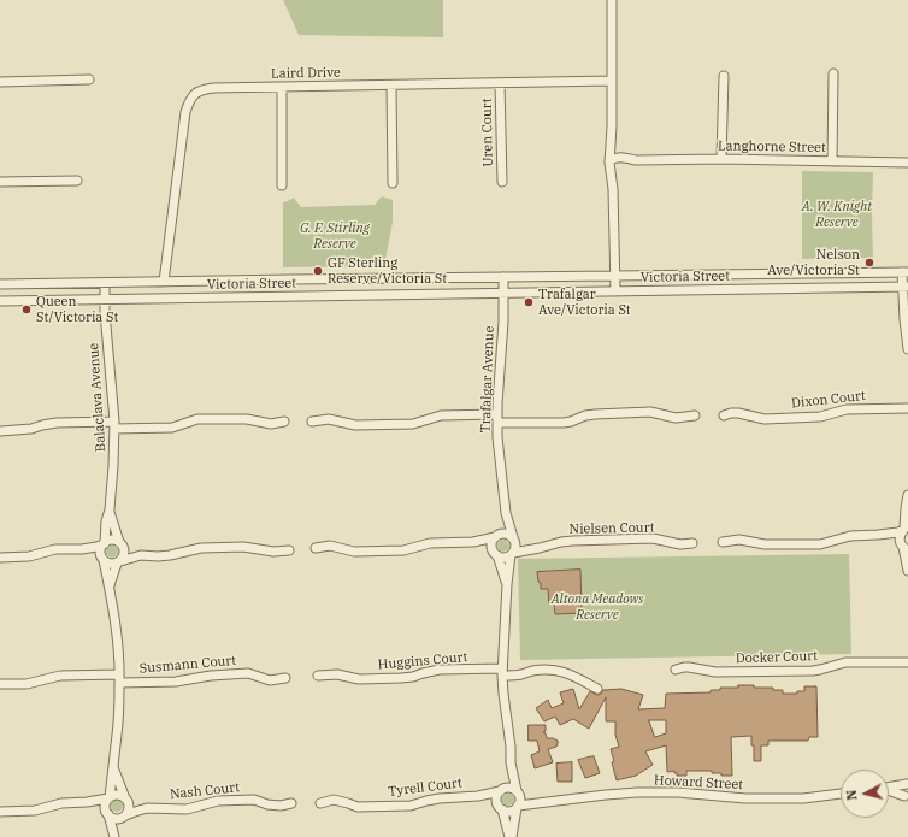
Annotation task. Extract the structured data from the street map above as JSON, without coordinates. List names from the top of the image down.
{
  "streets": {
    "street": [
      "Laird Drive",
      "Uren Court",
      "Langhorne Street",
      "Victoria Street",
      "Trafalgar Avenue",
      "Balaclava Avenue",
      "Dixon Court",
      "Nielsen Court",
      "Docker Court",
      "Huggins Court",
      "Susmann Court",
      "Howard Street",
      "Tyrell Court",
      "Nash Court"
    ]
  },
  "crossings": [
    ["Laird Drive", "Uren Court"],
    ["Laird Drive", "Victoria Street"],
    ["Victoria Street", "Trafalgar Avenue"],
    ["Victoria Street", "Balaclava Avenue"],
    ["Trafalgar Avenue", "Nielsen Court"],
    ["Howard Street", "Tyrell Court"]
  ],
  "parks": ["A. W. Knight Reserve", "G. F. Stirling Reserve", "Altona Meadows Reserve"],
  "places": [
    "Nelson Ave/Victoria St",
    "GF Sterling Reserve/Victoria St",
    "Trafalgar Ave/Victoria St",
    "Queen St/Victoria St"
  ],
  "north": "left"
}
